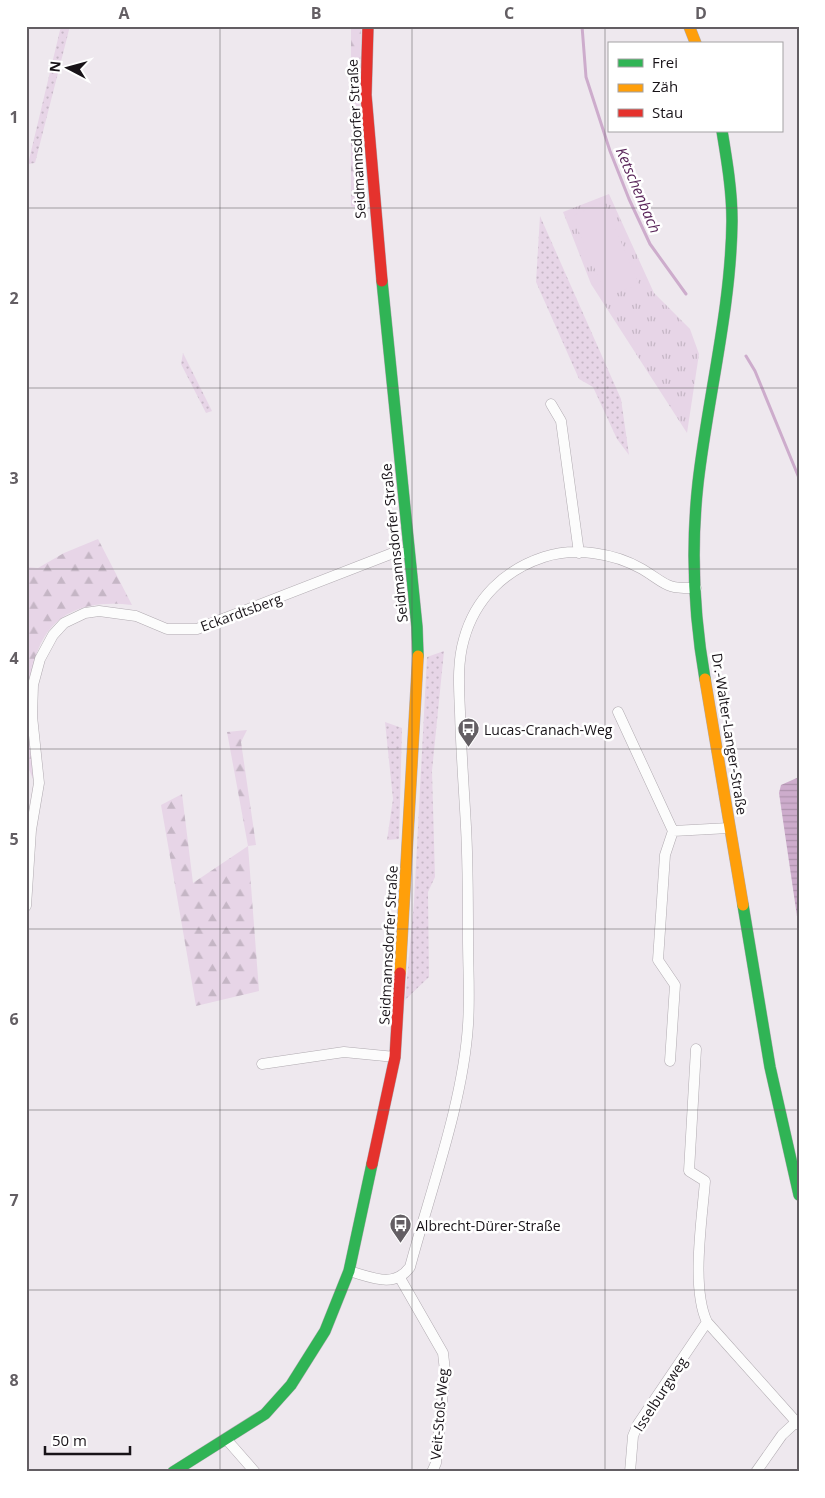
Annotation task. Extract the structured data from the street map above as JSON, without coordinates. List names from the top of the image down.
{
  "streets": {
    "street": [
      "Seidmannsdorfer Straße",
      "Eckardtsberg",
      "Dr.-Walter-Langer-Straße",
      "Isselburgweg",
      "Veit-Stoß-Weg"
    ]
  },
  "crossings": [
    ["Seidmannsdorfer Straße", "Eckardtsberg"]
  ],
  "water": ["Ketschenbach"],
  "places": {
    "bus stop": ["Lucas-Cranach-Weg", "Albrecht-Dürer-Straße"]
  },
  "legend": ["Frei", "Zäh", "Stau"],
  "scale_bar": "50 m",
  "north": "left",
  "grid": {
    "columns": [
      "A",
      "B",
      "C",
      "D"
    ],
    "rows": [
      "1",
      "2",
      "3",
      "4",
      "5",
      "6",
      "7",
      "8"
    ]
  }
}
